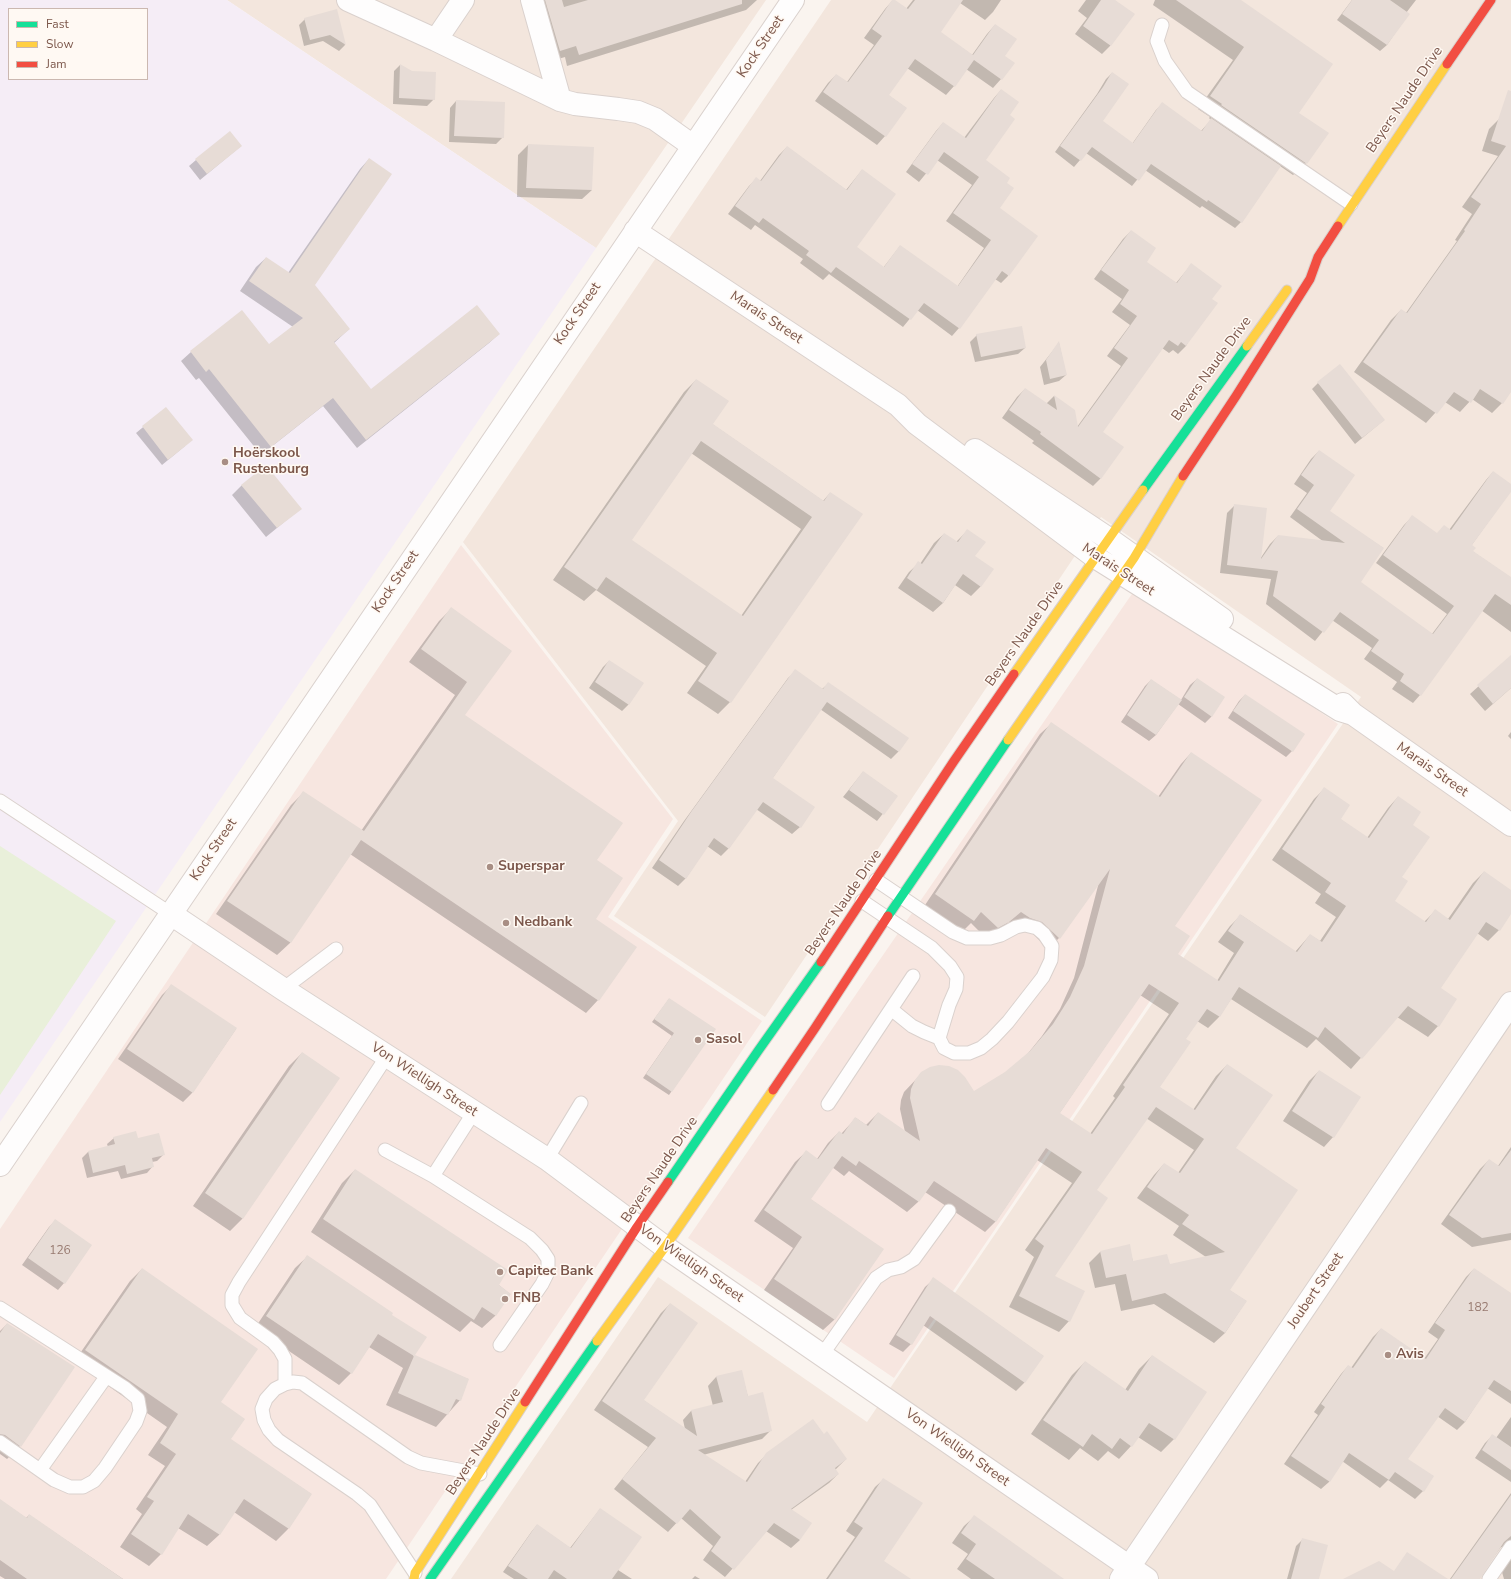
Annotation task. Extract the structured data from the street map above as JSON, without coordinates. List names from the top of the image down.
{
  "streets": {
    "street": [
      "Kock Street",
      "Beyers Naude Drive",
      "Marais Street",
      "Von Wielligh Street",
      "Joubert Street"
    ]
  },
  "crossings": [
    ["Kock Street", "Marais Street"],
    ["Kock Street", "Von Wielligh Street"],
    ["Beyers Naude Drive", "Marais Street"],
    ["Beyers Naude Drive", "Von Wielligh Street"],
    ["Von Wielligh Street", "Joubert Street"]
  ],
  "places": [
    "Hoërskool Rustenburg",
    "Superspar",
    "Nedbank",
    "Sasol",
    "Capitec Bank",
    "FNB",
    "Avis"
  ],
  "house_numbers": ["126", "182"],
  "legend": ["Fast", "Slow", "Jam"]
}
